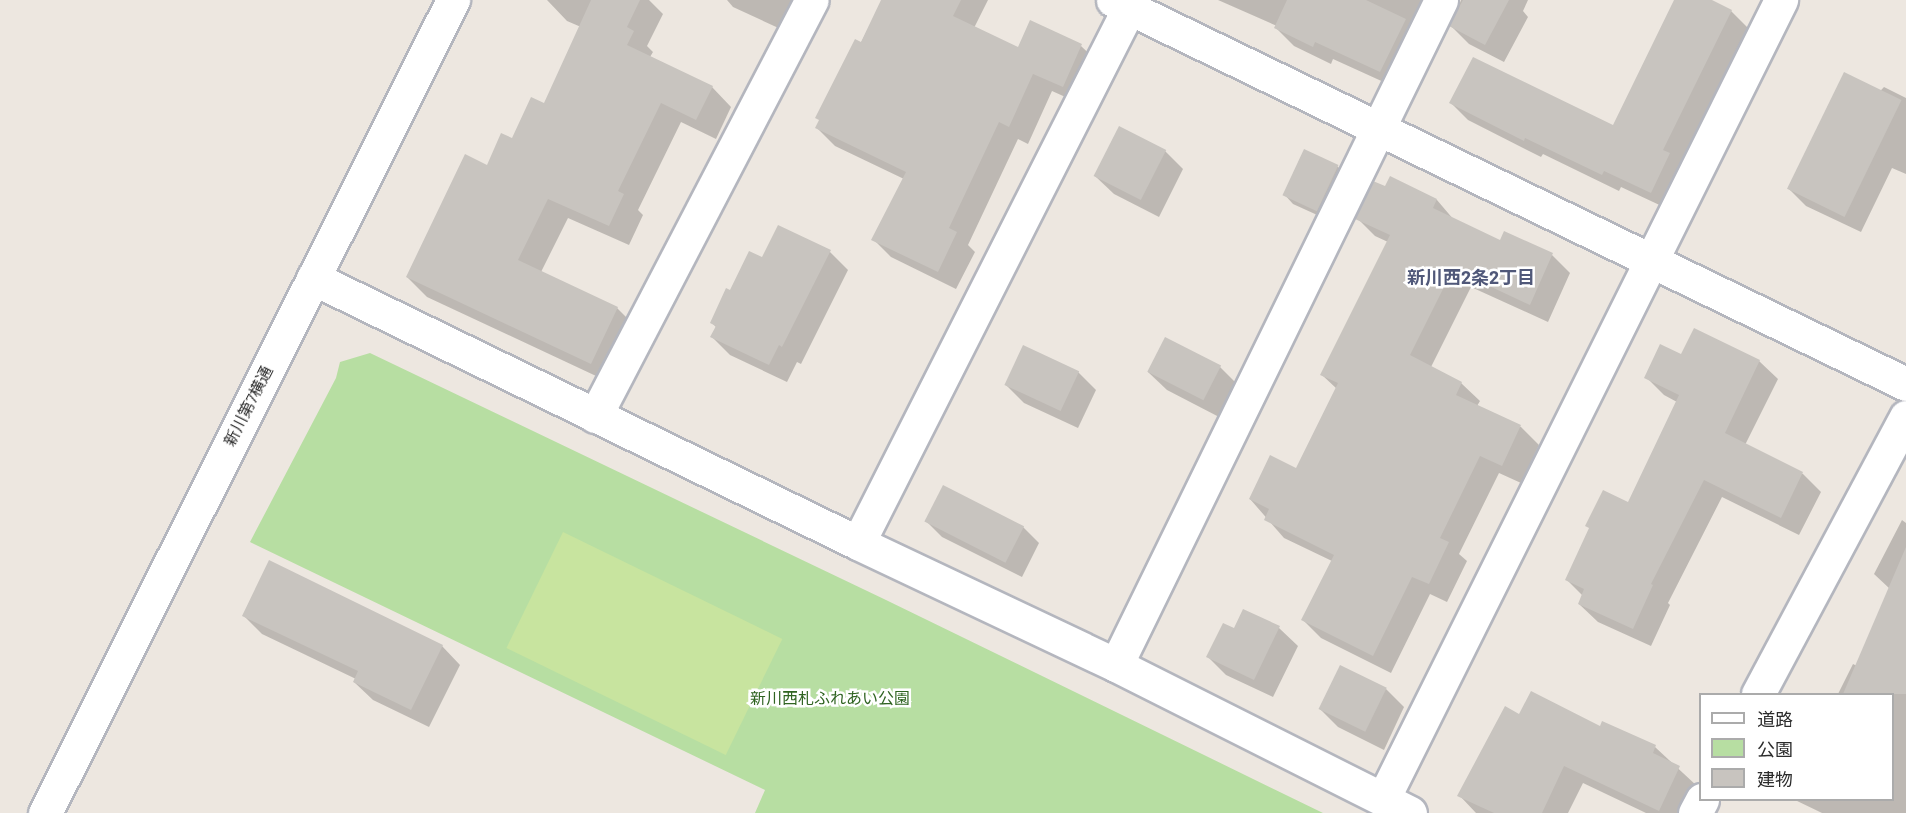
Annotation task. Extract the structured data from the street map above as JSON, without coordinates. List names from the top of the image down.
{
  "streets": {
    "street": ["新川第7横通"]
  },
  "districts": ["新川西2条2丁目"],
  "parks": ["新川西札ふれあい公園"],
  "legend": ["道路", "公園", "建物"]
}
